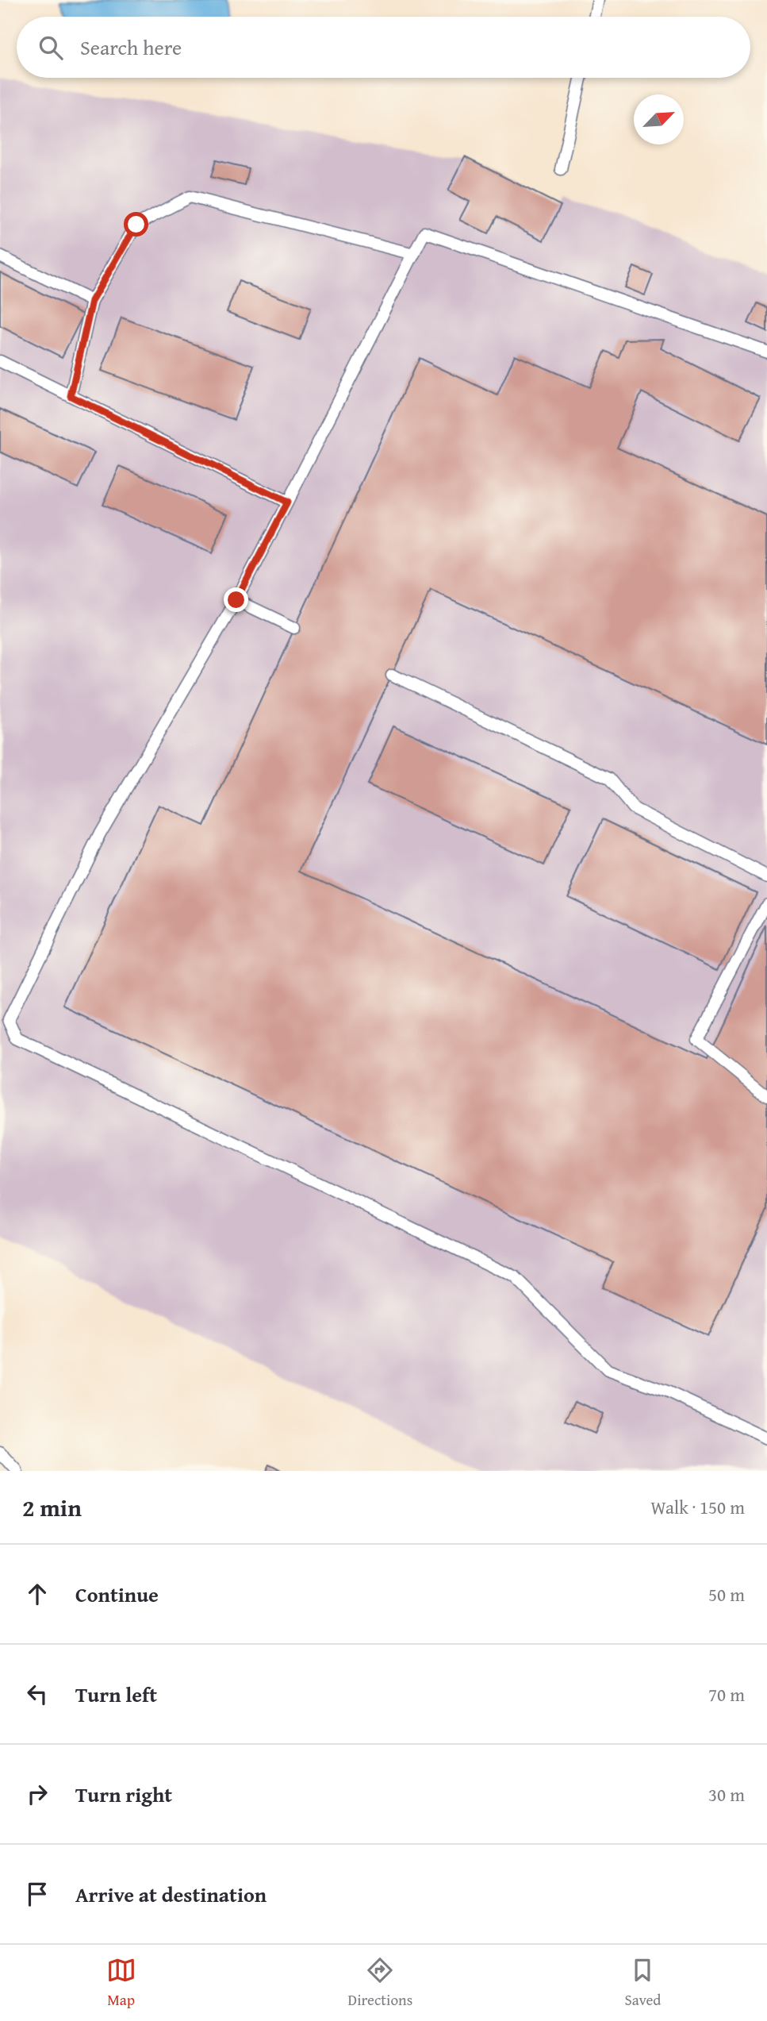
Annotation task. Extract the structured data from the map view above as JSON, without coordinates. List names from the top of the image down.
{
  "north": "top right",
  "page": {
    "search": "Search here",
    "heading": ["2 min", "Walk · 150 m"],
    "list": [
      ["Continue", "50 m"],
      ["Turn left", "70 m"],
      ["Turn right", "30 m"],
      "Arrive at destination"
    ],
    "nav": ["Map", "Directions", "Saved"]
  }
}
